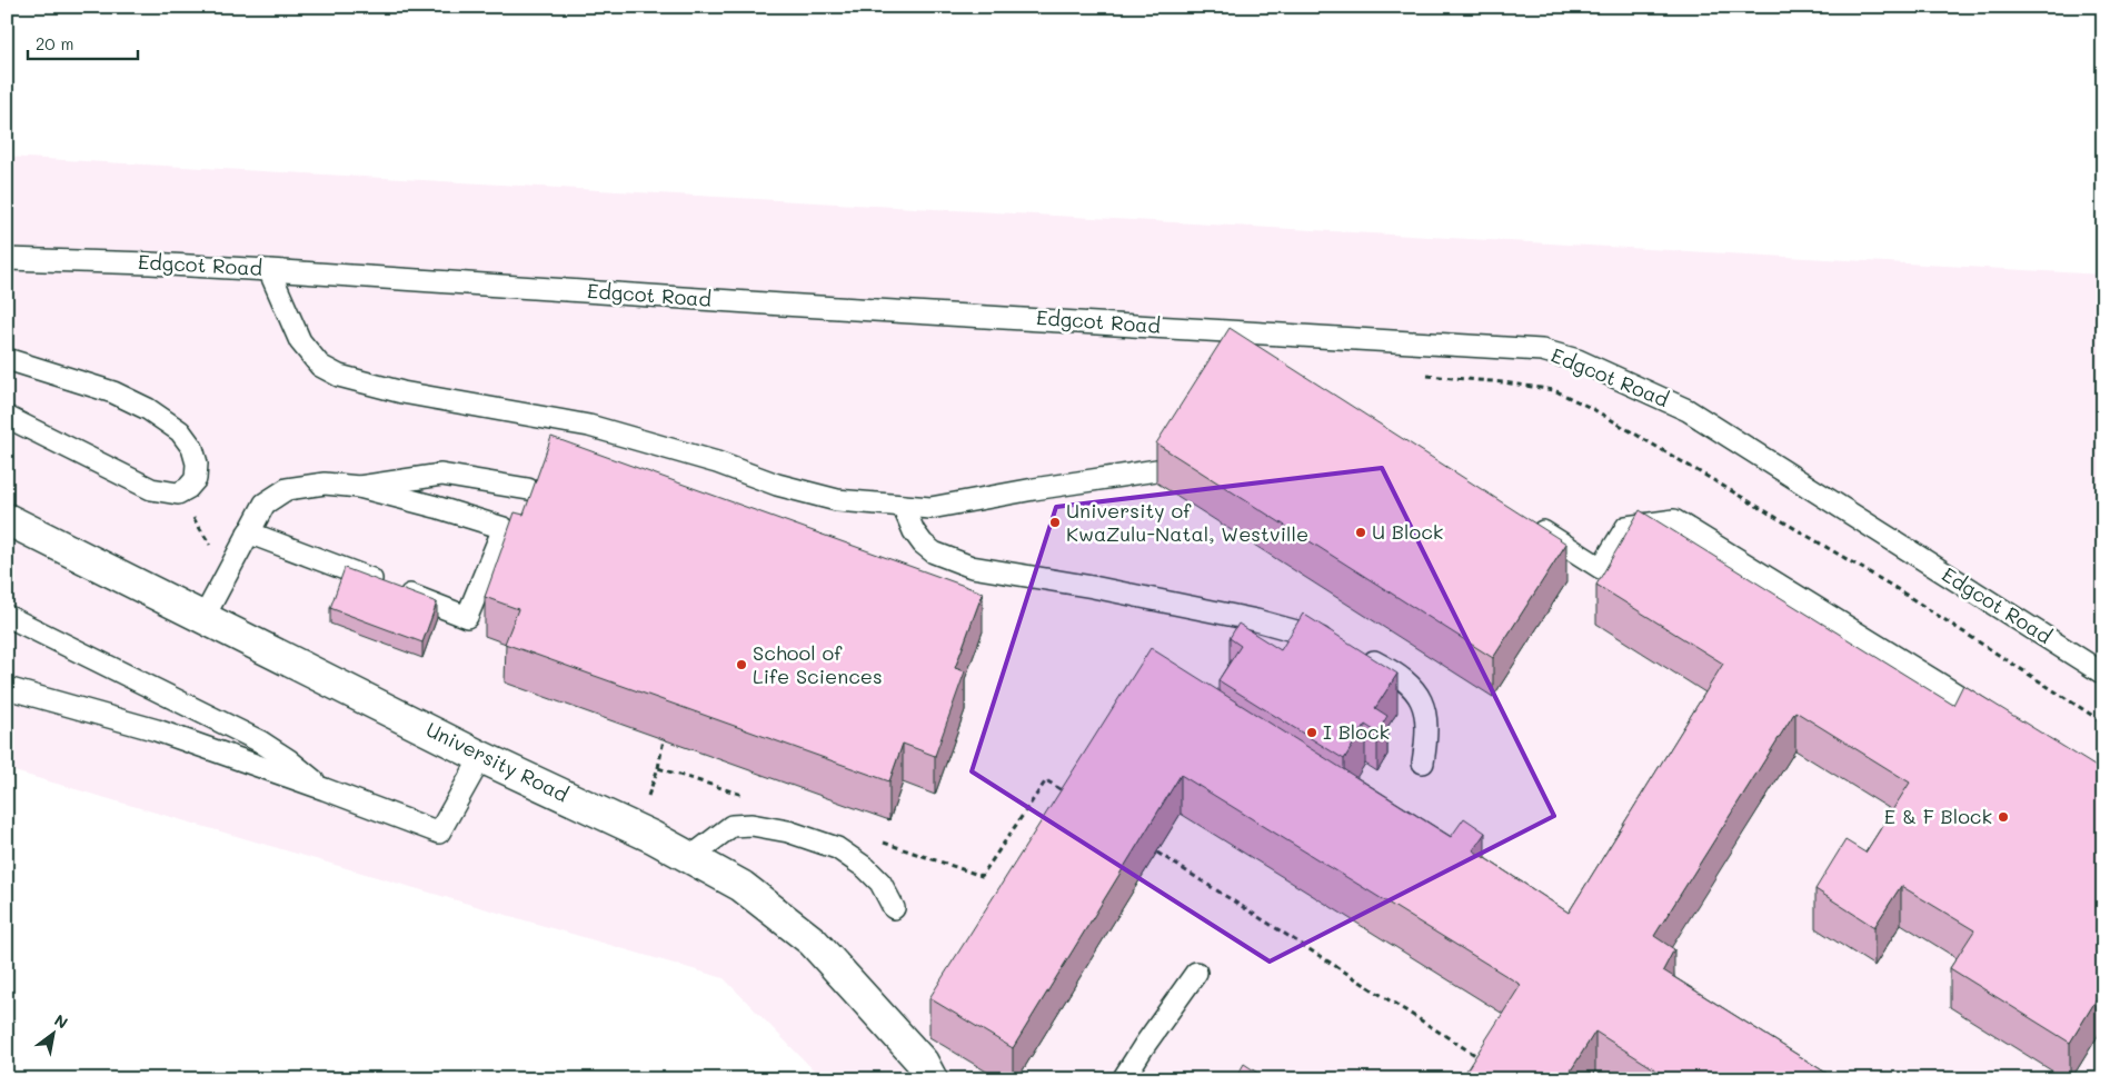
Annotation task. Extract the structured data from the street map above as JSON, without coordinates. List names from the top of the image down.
{
  "streets": {
    "street": ["University Road"],
    "lane": ["Edgcot Road"]
  },
  "places": [
    "University of KwaZulu-Natal, Westville",
    "U Block",
    "School of Life Sciences",
    "I Block",
    "E & F Block"
  ],
  "scale_bar": "20 m",
  "north": "top right"
}
